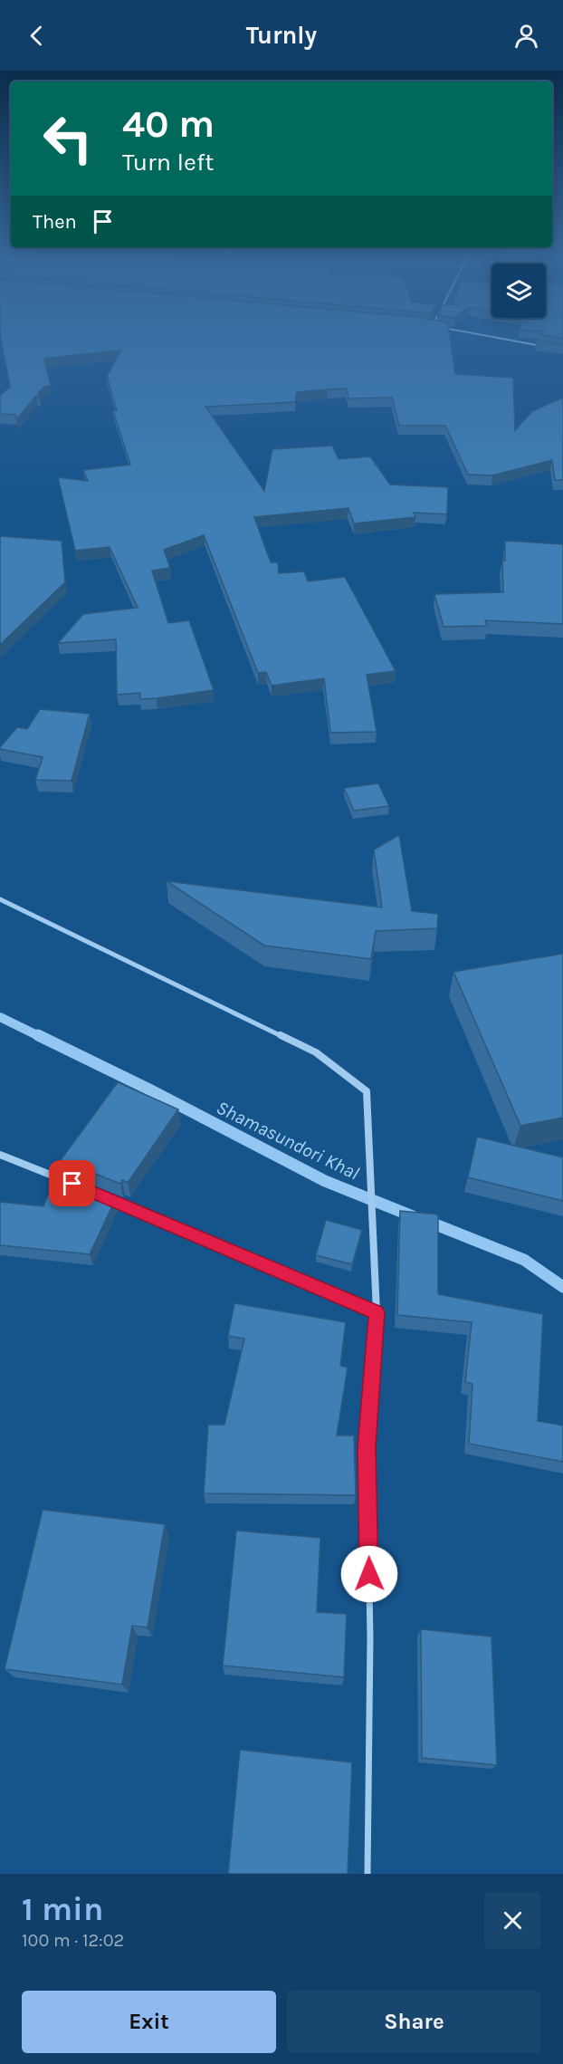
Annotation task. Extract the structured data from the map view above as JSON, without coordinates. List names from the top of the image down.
{
  "water": ["Shamasundori Khal"],
  "page": {
    "header": "Turnly",
    "turn": ["40 m", "Turn left"],
    "then": "Then",
    "heading": ["1 min", "100 m · 12:02"],
    "buttons": ["Exit", "Share"]
  }
}
